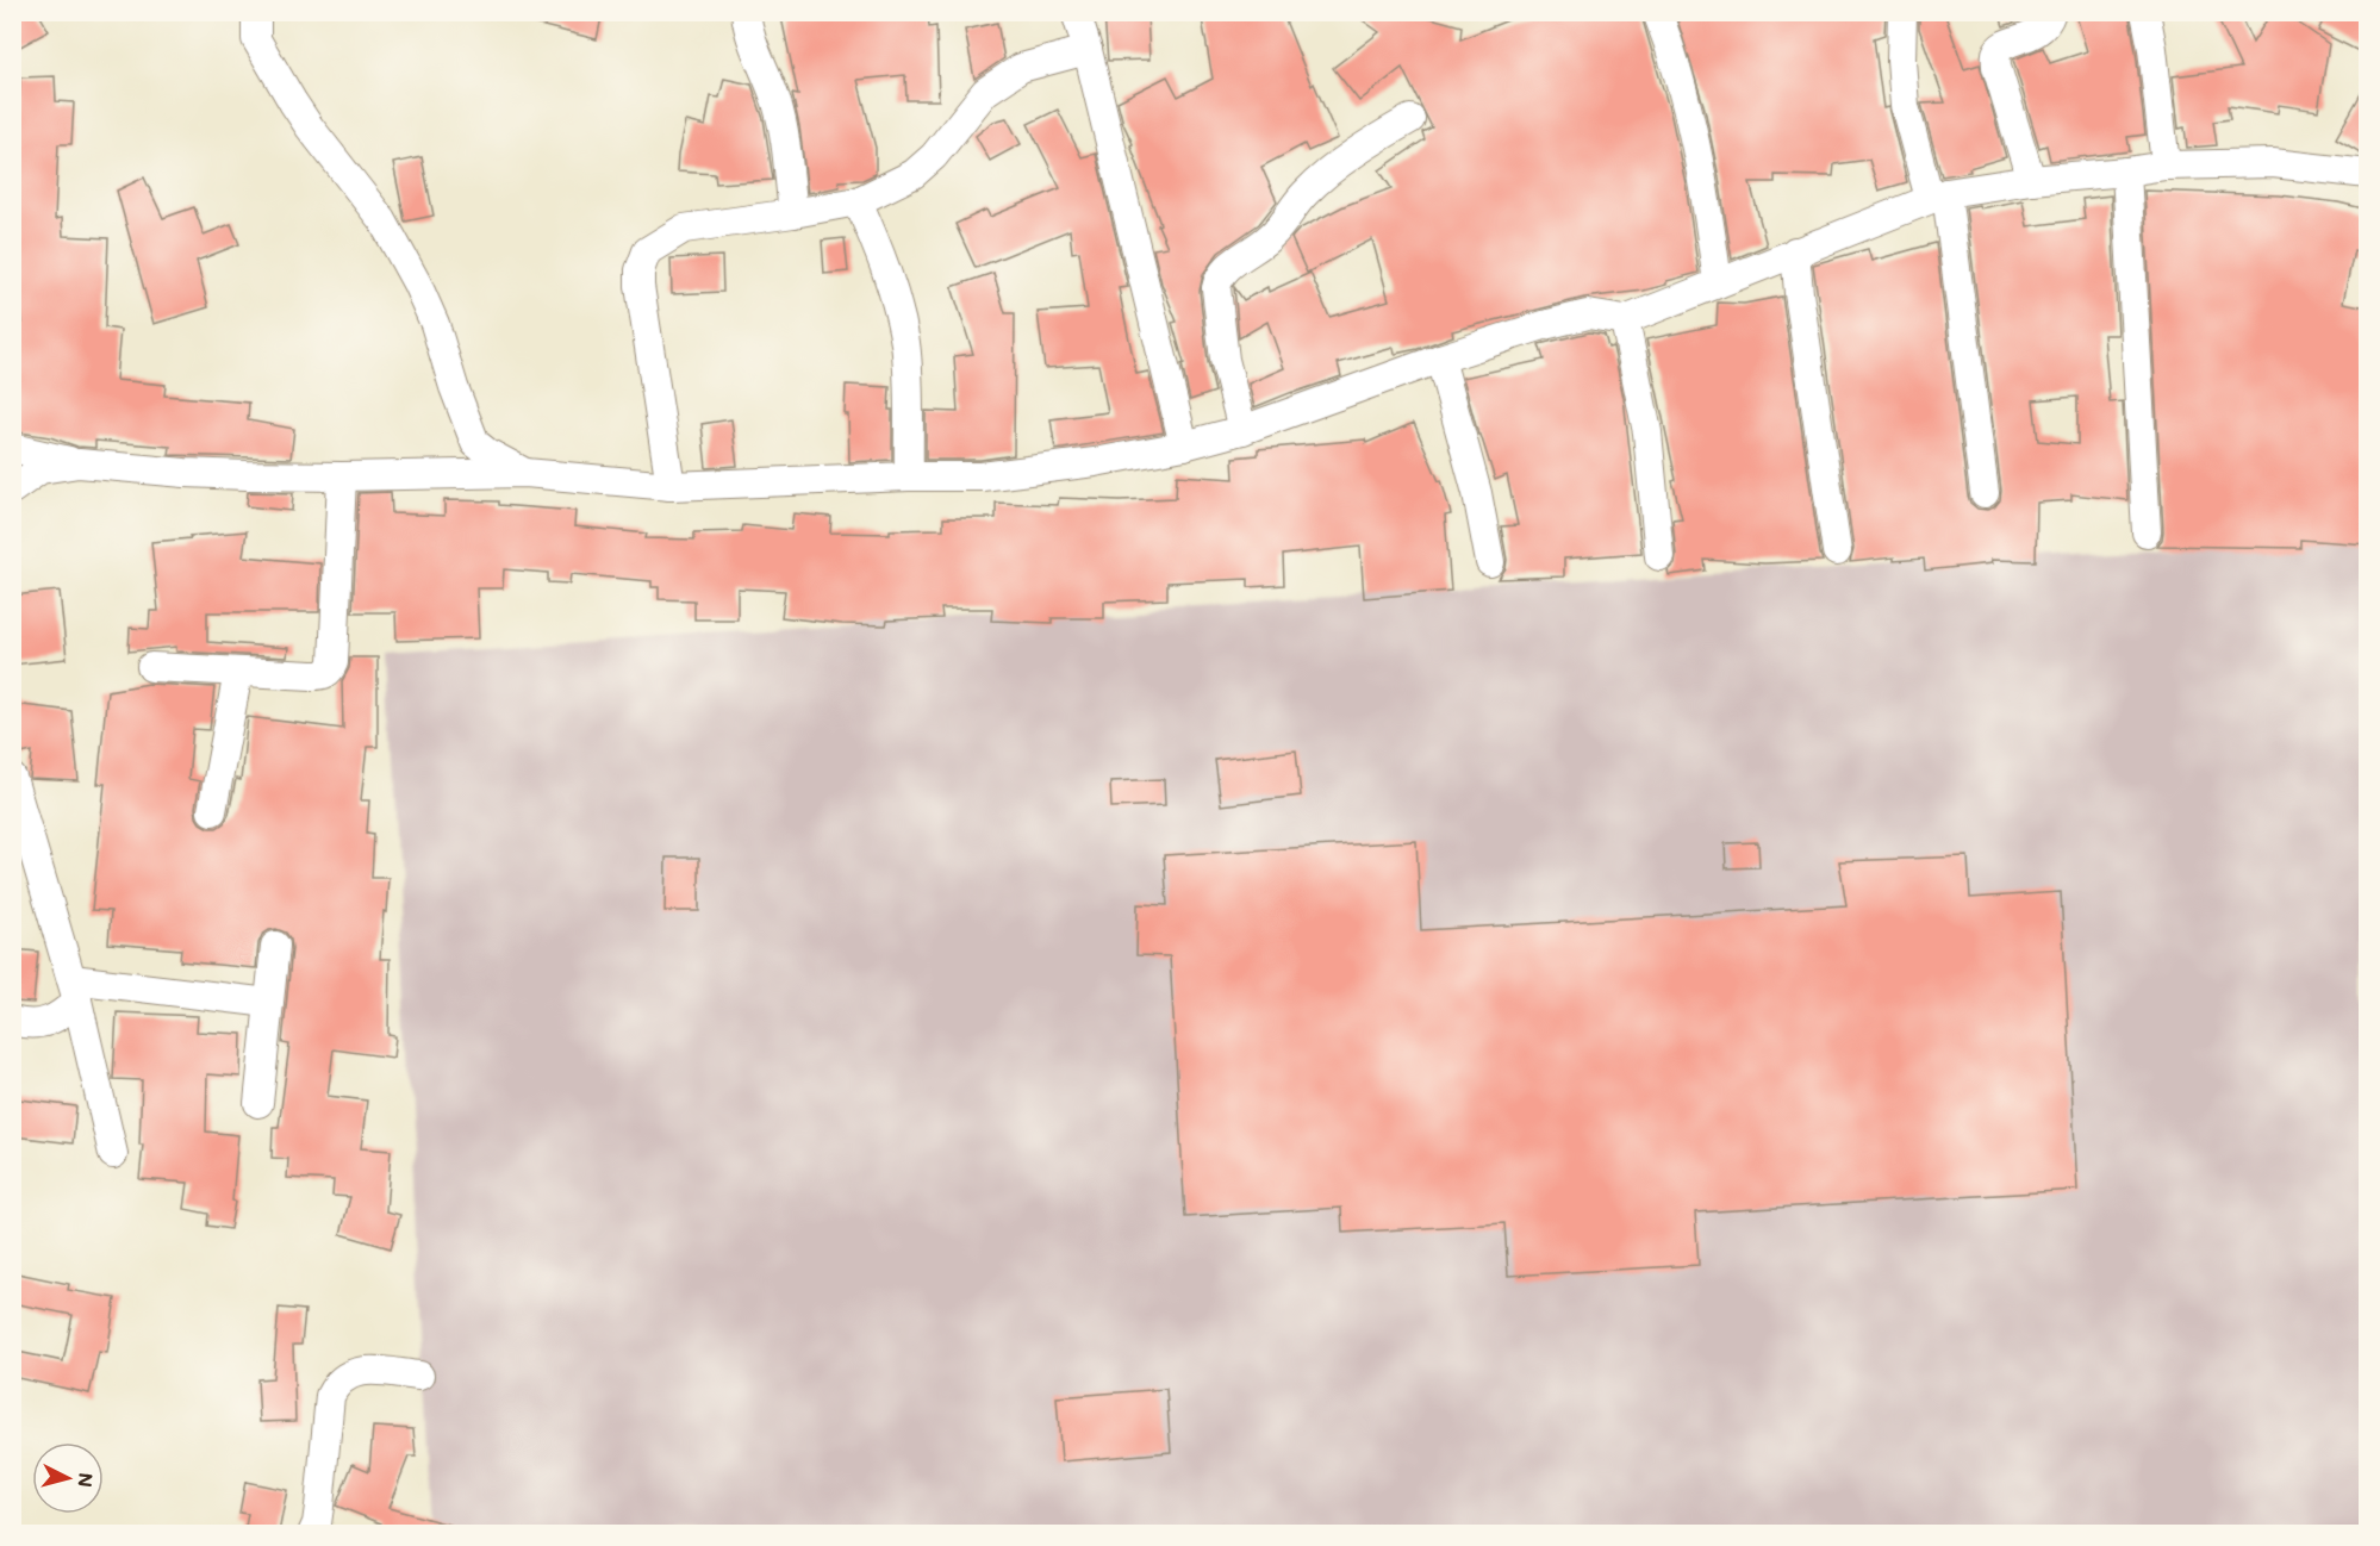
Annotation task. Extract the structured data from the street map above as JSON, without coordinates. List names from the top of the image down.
{
  "north": "right"
}
